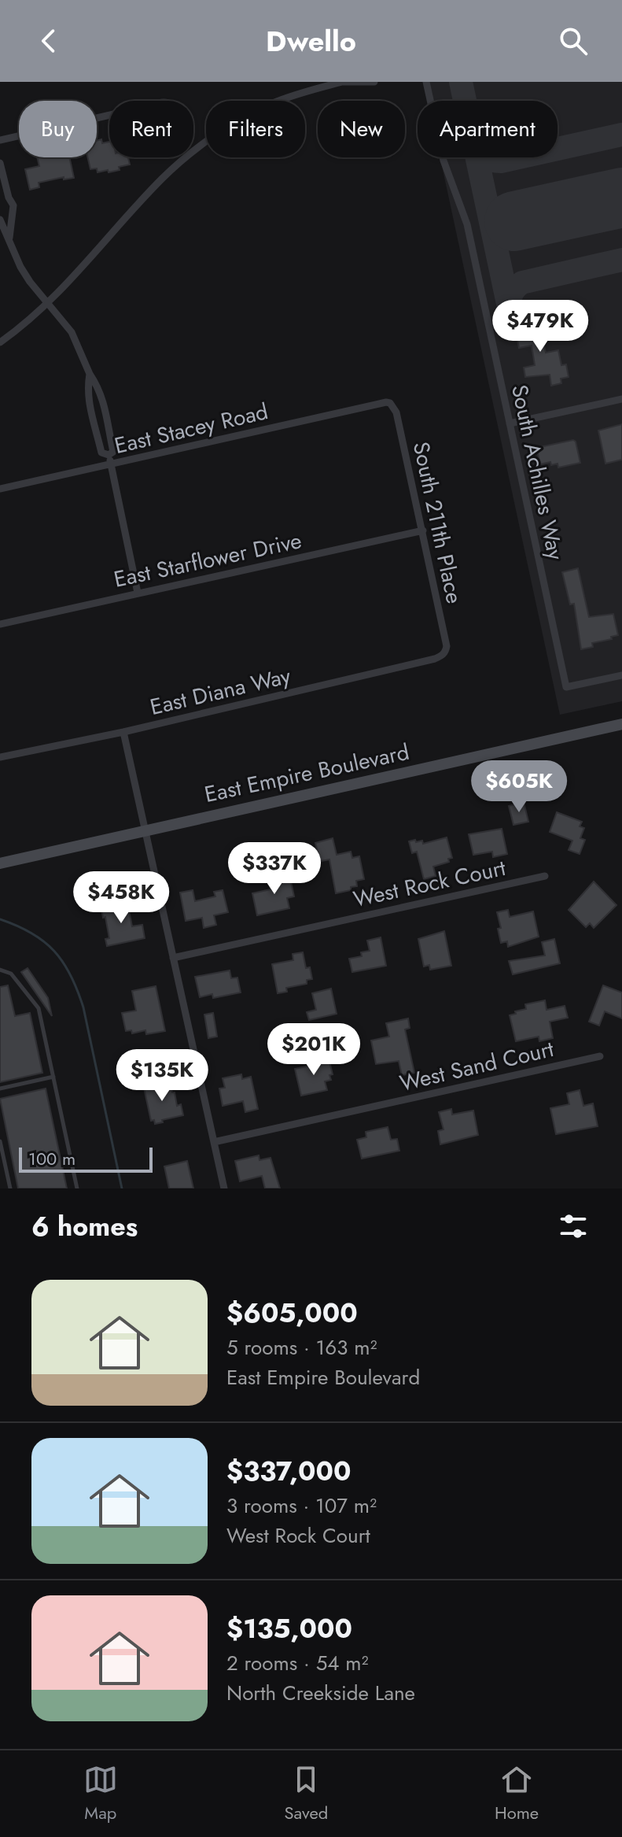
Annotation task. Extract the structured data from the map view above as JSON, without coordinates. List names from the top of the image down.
{
  "streets": {
    "street": [
      "East Stacey Road",
      "South Achilles Way",
      "South 211th Place",
      "East Starflower Drive",
      "East Diana Way",
      "East Empire Boulevard",
      "West Rock Court",
      "West Sand Court"
    ]
  },
  "crossings": [
    ["East Stacey Road", "South 211th Place"],
    ["South 211th Place", "East Starflower Drive"],
    ["South 211th Place", "East Diana Way"]
  ],
  "scale_bar": "100 m",
  "page": {
    "header": "Dwello",
    "chip": [
      "Buy",
      "Rent",
      "Filters",
      "New",
      "Apartment"
    ],
    "price": [
      "$479K",
      "$605K",
      "$337K",
      "$458K",
      "$201K",
      "$135K"
    ],
    "scale": "100 m",
    "heading": "6 homes",
    "list": [
      {
        "name": "$605,000",
        "note": "5 rooms · 163 m² · East Empire Boulevard"
      },
      {
        "name": "$337,000",
        "note": "3 rooms · 107 m² · West Rock Court"
      },
      {
        "name": "$135,000",
        "note": "2 rooms · 54 m² · North Creekside Lane"
      }
    ],
    "tabs": ["Map", "Saved", "Home"]
  }
}
